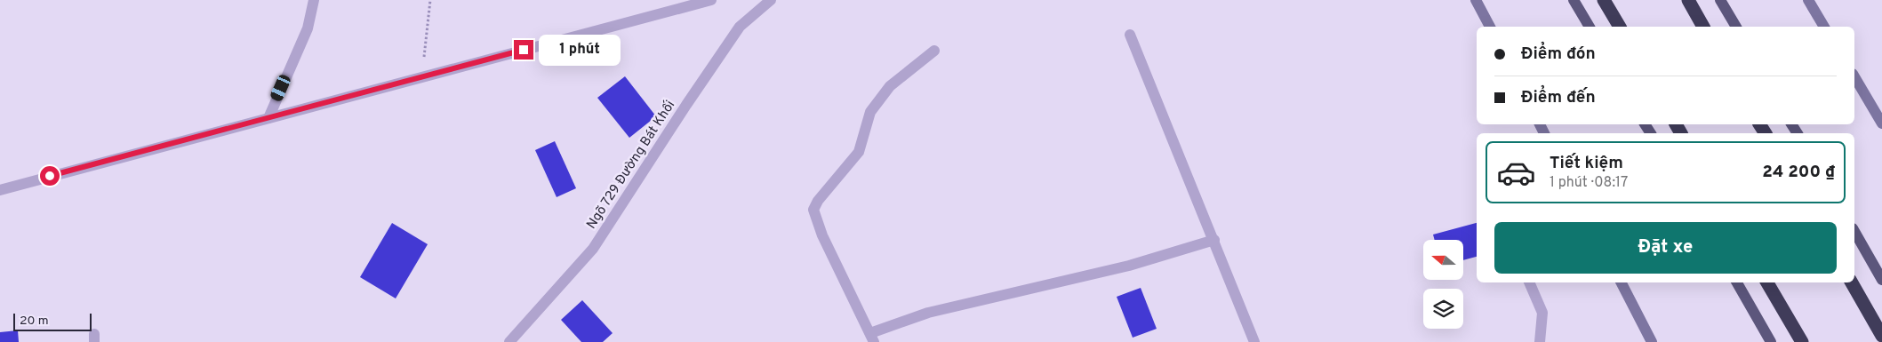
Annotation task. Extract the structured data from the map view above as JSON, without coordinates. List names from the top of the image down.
{
  "streets": {
    "street": ["Ngõ 729 Đường Bát Khối"]
  },
  "scale_bar": "20 m",
  "north": "left",
  "page": {
    "banner": ["Điểm đón", "Điểm đến"],
    "bubble": "1 phút",
    "list": [
      {
        "name": "Tiết kiệm",
        "note": "1 phút · 08:17",
        "value": "24 200 ₫"
      }
    ],
    "buttons": "Đặt xe",
    "scale": "20 m"
  }
}
